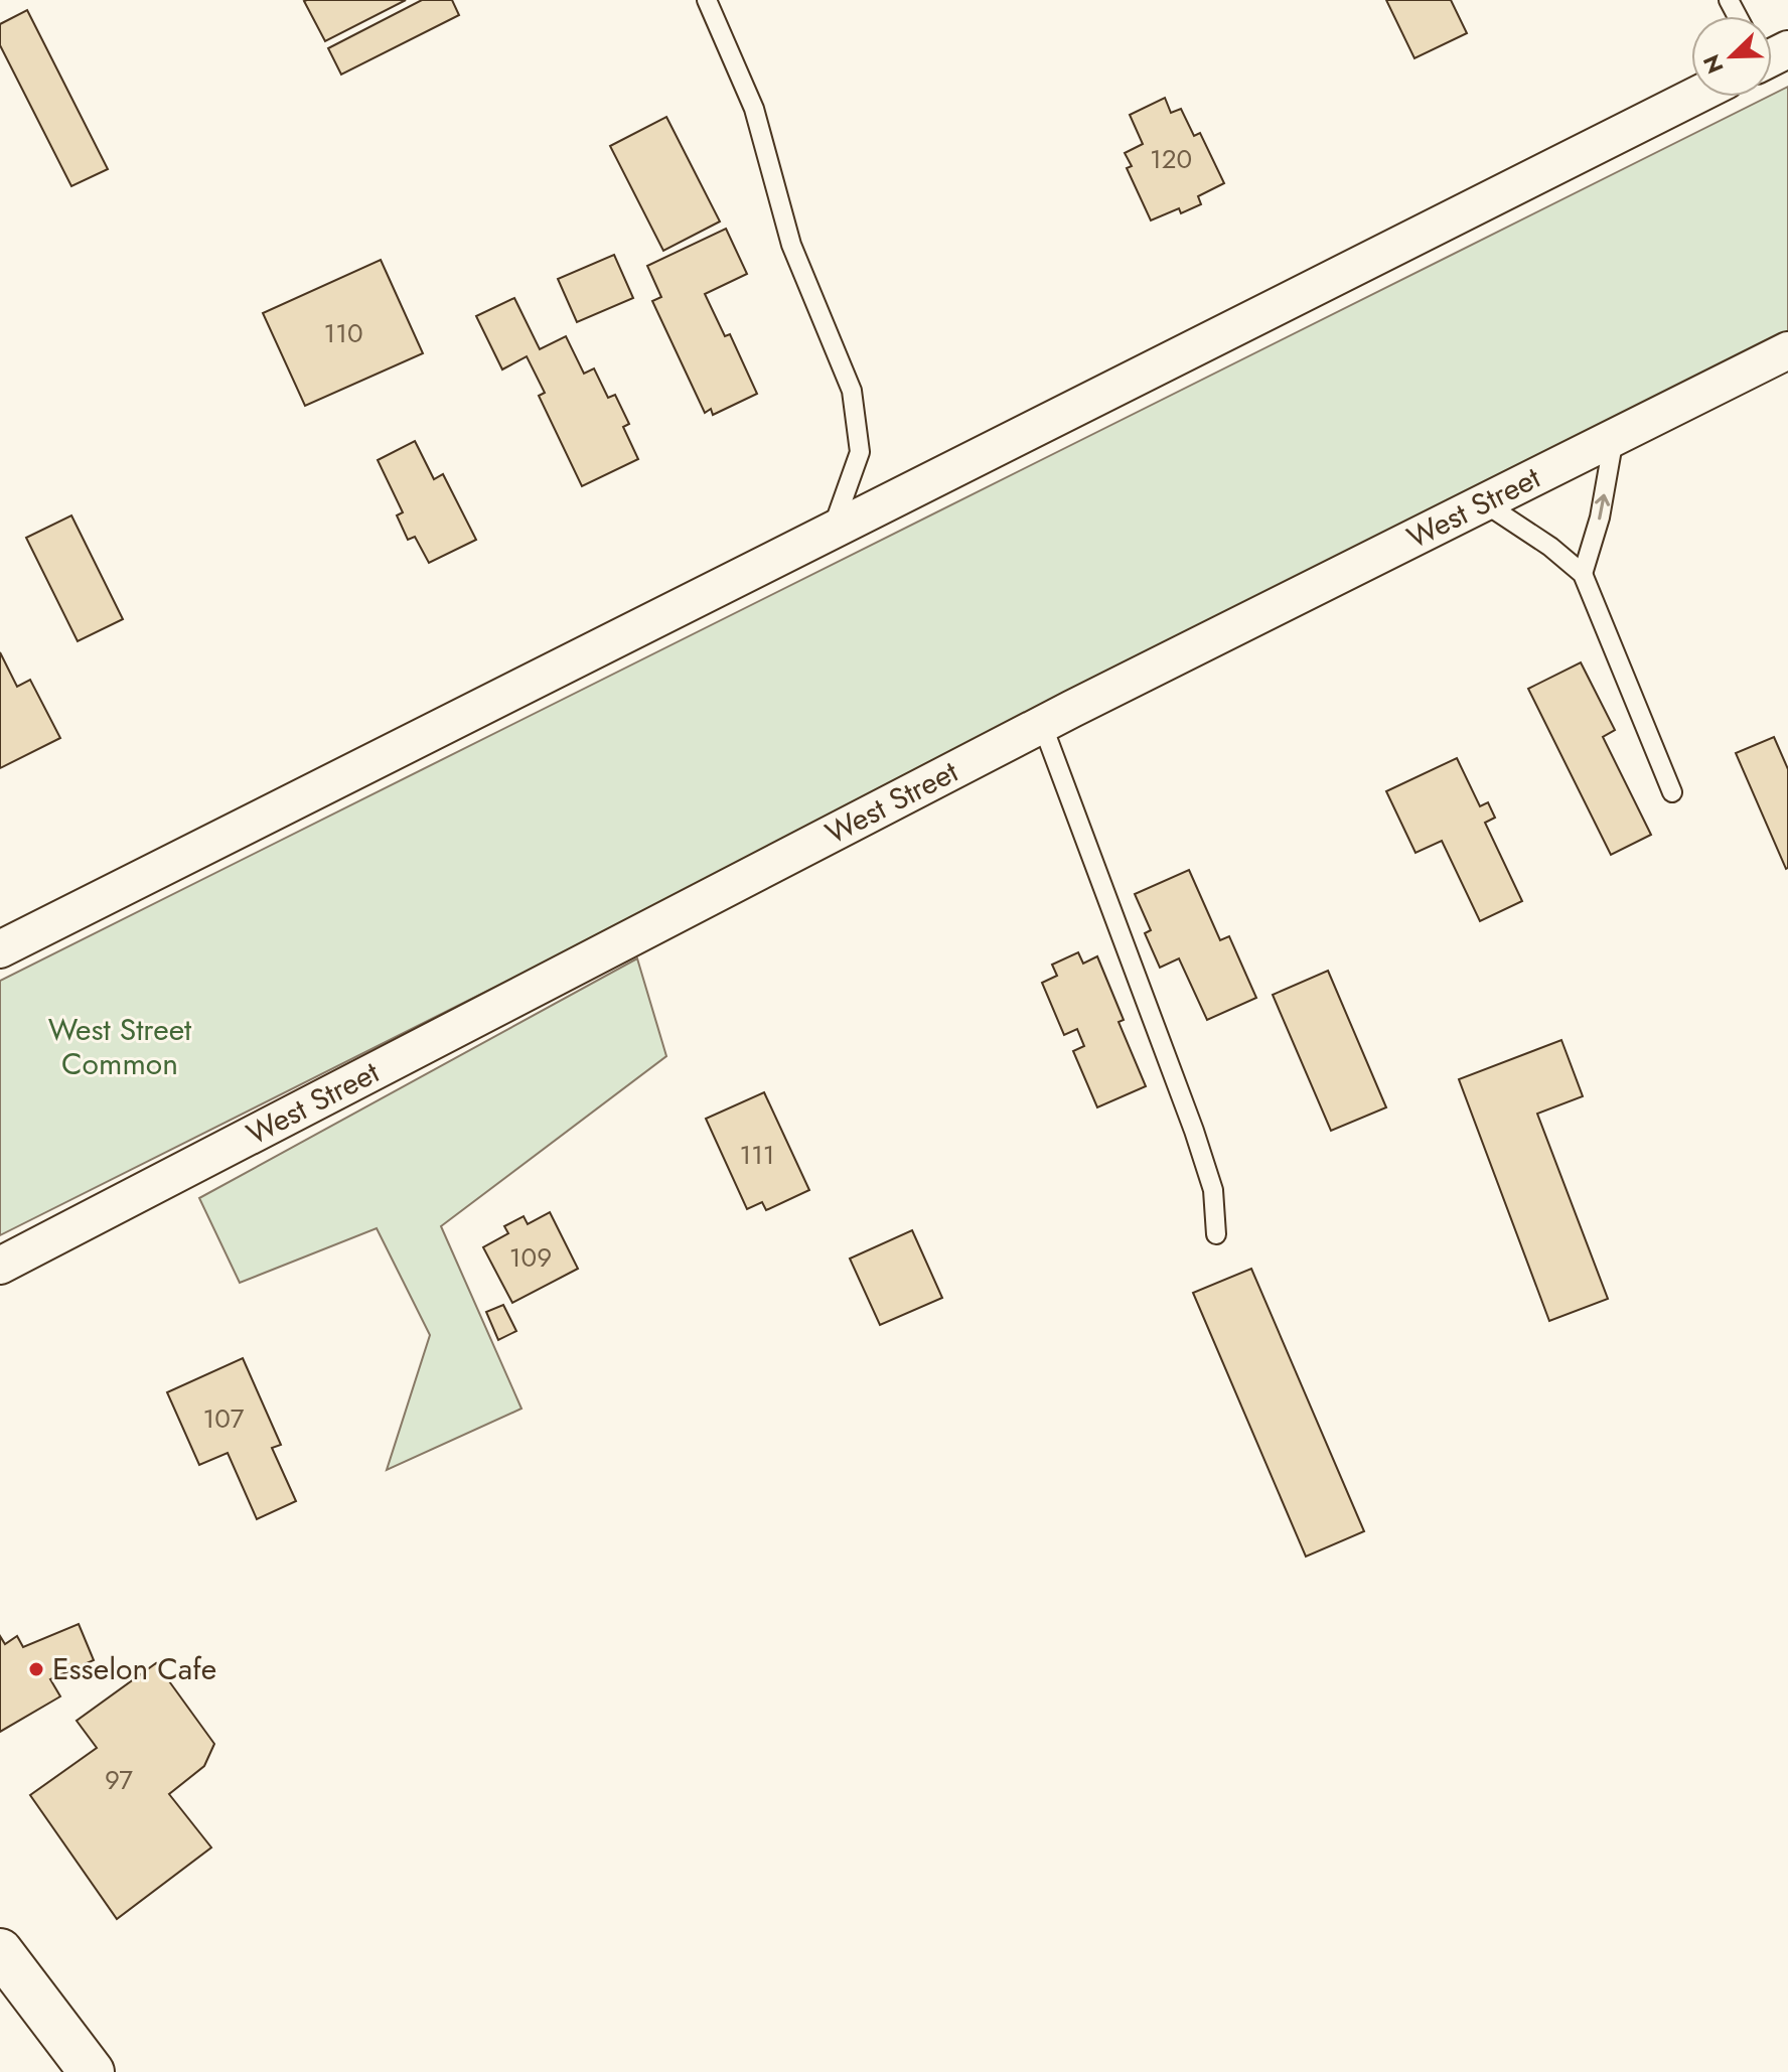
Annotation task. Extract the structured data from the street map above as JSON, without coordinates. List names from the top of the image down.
{
  "streets": {
    "street": ["West Street"]
  },
  "parks": ["West Street Common"],
  "places": ["Esselon Cafe"],
  "house_numbers": [
    "120",
    "110",
    "111",
    "109",
    "107",
    "97"
  ],
  "north": "bottom left"
}
